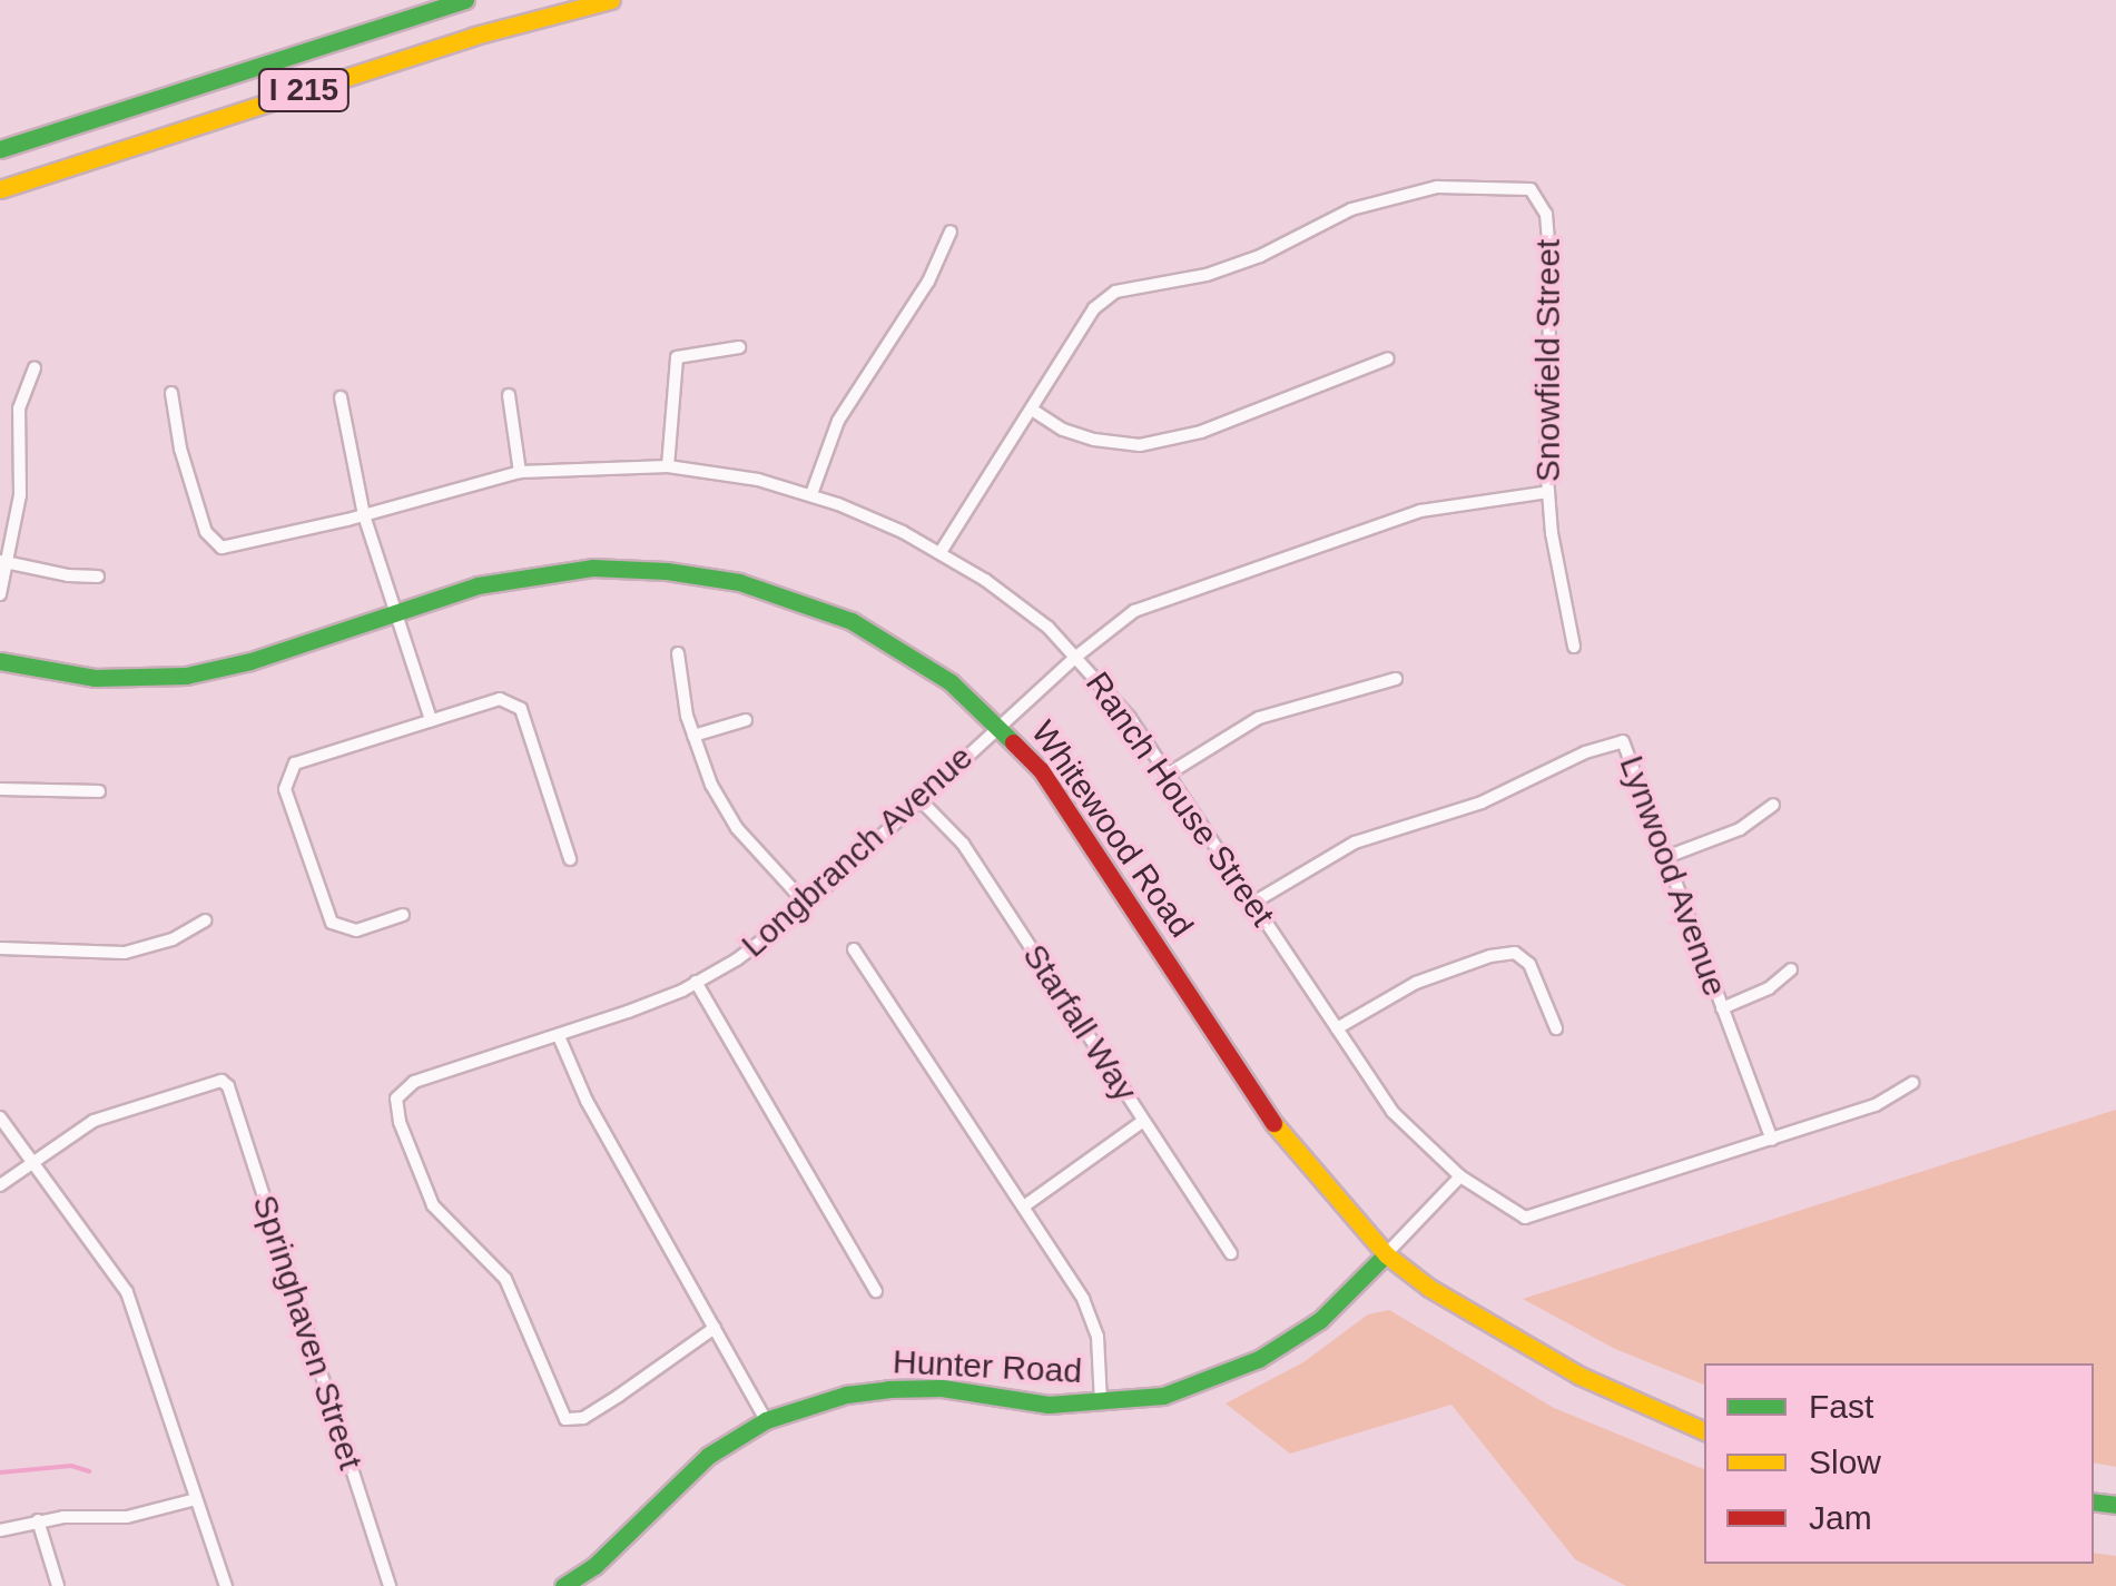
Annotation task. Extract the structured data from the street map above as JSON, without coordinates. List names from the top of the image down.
{
  "streets": {
    "main road": ["I 215", "Whitewood Road", "Hunter Road"],
    "street": [
      "Snowfield Street",
      "Ranch House Street",
      "Longbranch Avenue",
      "Lynwood Avenue",
      "Starfall Way",
      "Springhaven Street"
    ]
  },
  "crossings": [
    ["Snowfield Street", "Longbranch Avenue"],
    ["Ranch House Street", "Longbranch Avenue"],
    ["Ranch House Street", "Lynwood Avenue"],
    ["Ranch House Street", "Hunter Road"],
    ["Whitewood Road", "Longbranch Avenue"],
    ["Whitewood Road", "Hunter Road"],
    ["Longbranch Avenue", "Starfall Way"]
  ],
  "legend": ["Fast", "Slow", "Jam"]
}
